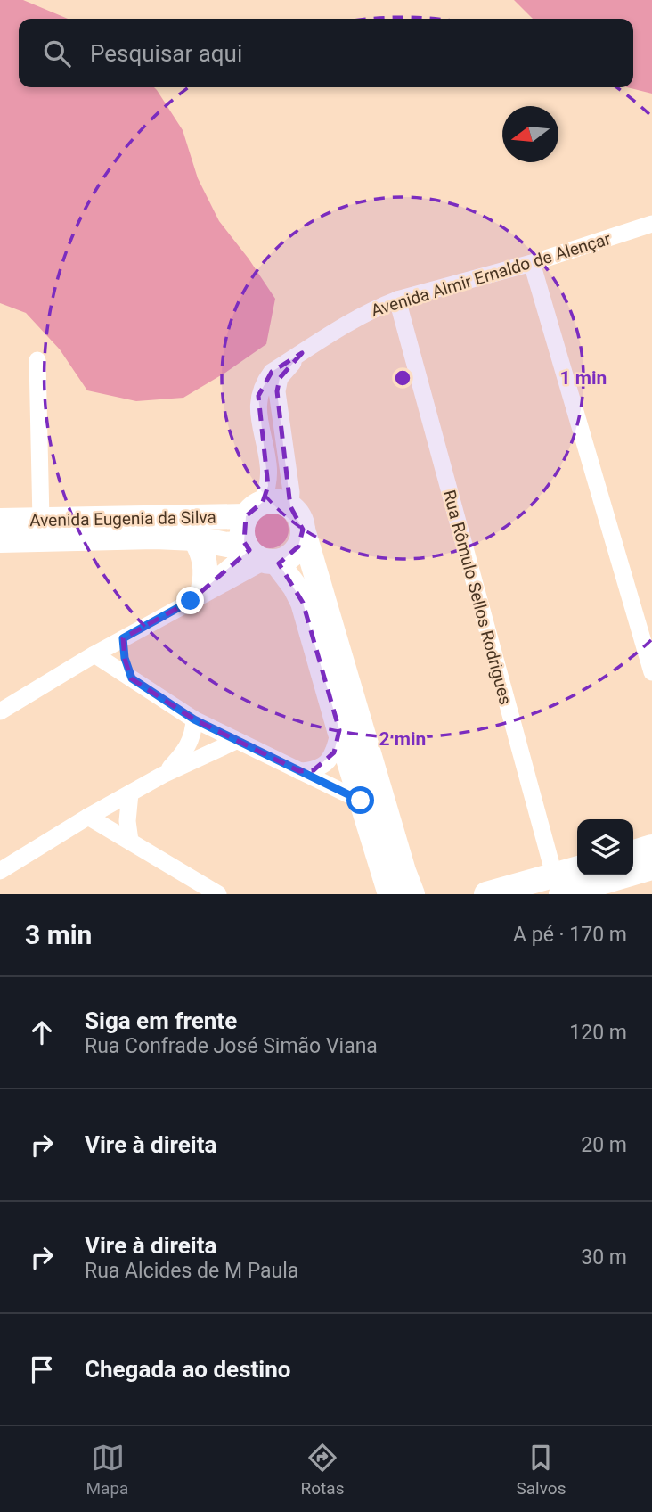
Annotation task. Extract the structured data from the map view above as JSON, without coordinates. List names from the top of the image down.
{
  "streets": {
    "street": ["Avenida Almir Ernaldo de Alençar", "Avenida Eugenia da Silva", "Rua Rômulo Sellos Rodrigues"]
  },
  "crossings": [
    ["Avenida Almir Ernaldo de Alençar", "Avenida Eugenia da Silva"],
    ["Avenida Almir Ernaldo de Alençar", "Rua Rômulo Sellos Rodrigues"]
  ],
  "north": "left",
  "page": {
    "search": "Pesquisar aqui",
    "heading": ["3 min", "A pé · 170 m"],
    "list": [
      ["Siga em frente", "Rua Confrade José Simão Viana", "120 m"],
      ["Vire à direita", "20 m"],
      ["Vire à direita", "Rua Alcides de M Paula", "30 m"],
      "Chegada ao destino"
    ],
    "nav": ["Mapa", "Rotas", "Salvos"]
  },
  "rings": ["1 min", "2 min"]
}
